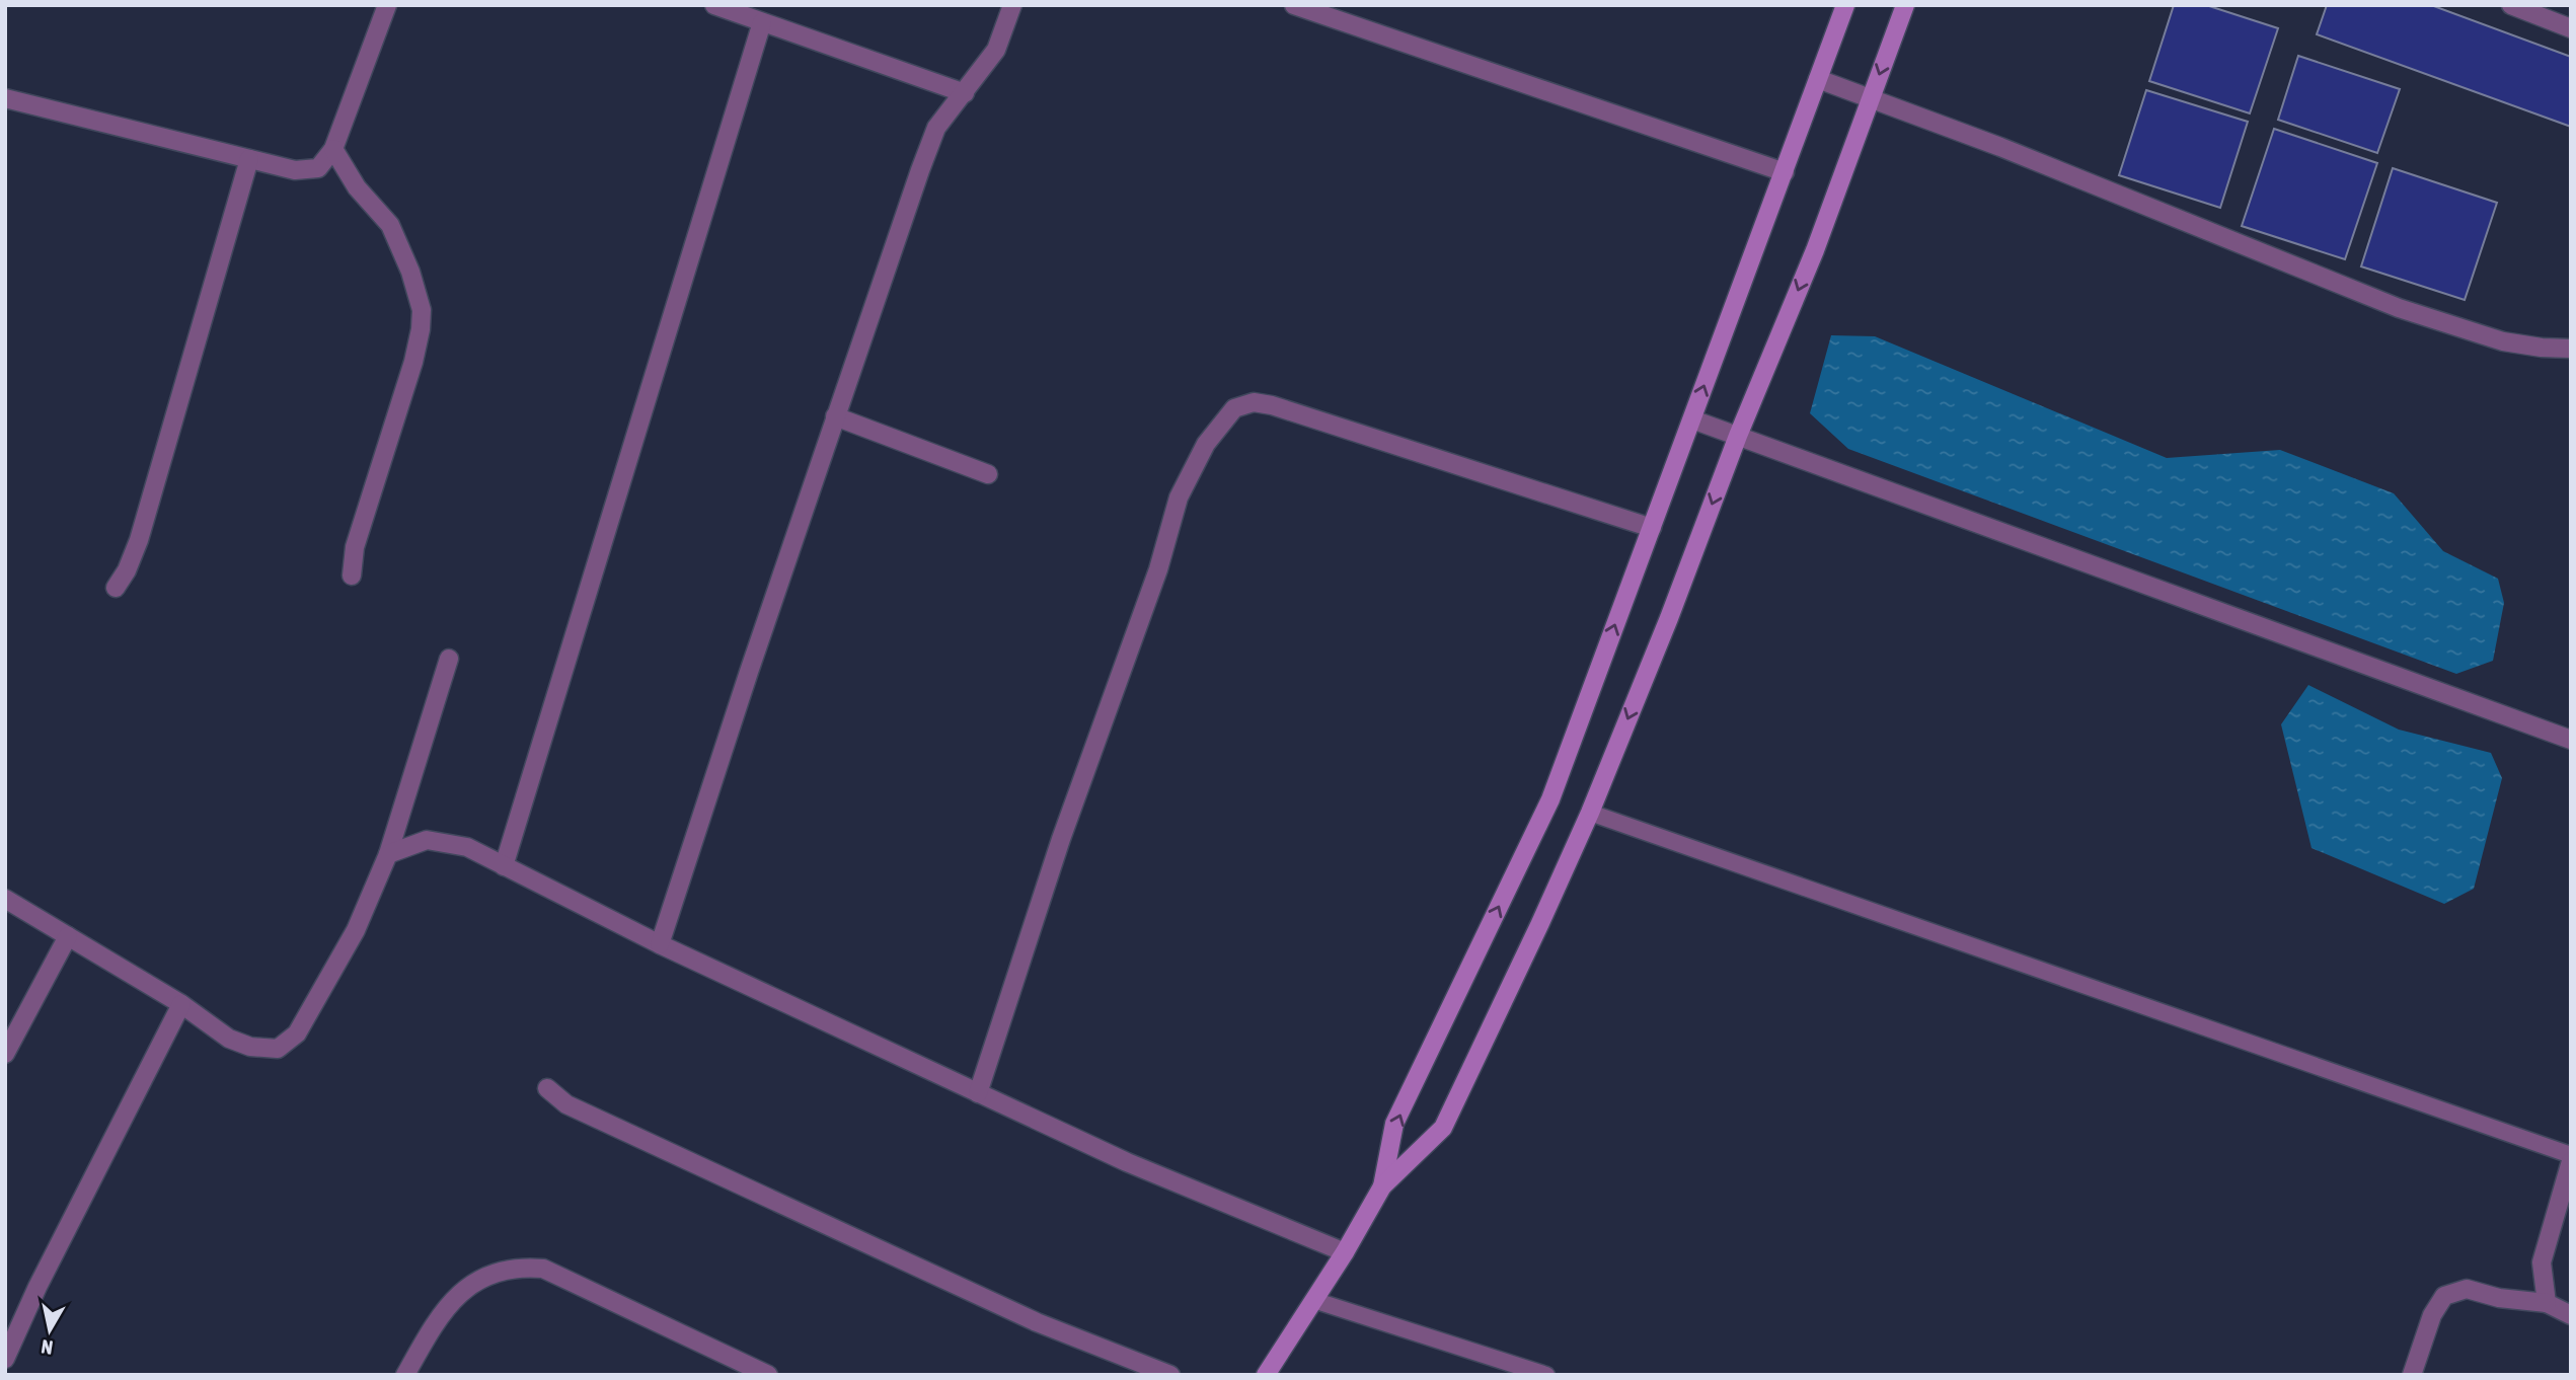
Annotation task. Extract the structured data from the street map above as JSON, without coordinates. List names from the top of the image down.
{
  "north": "bottom"
}
